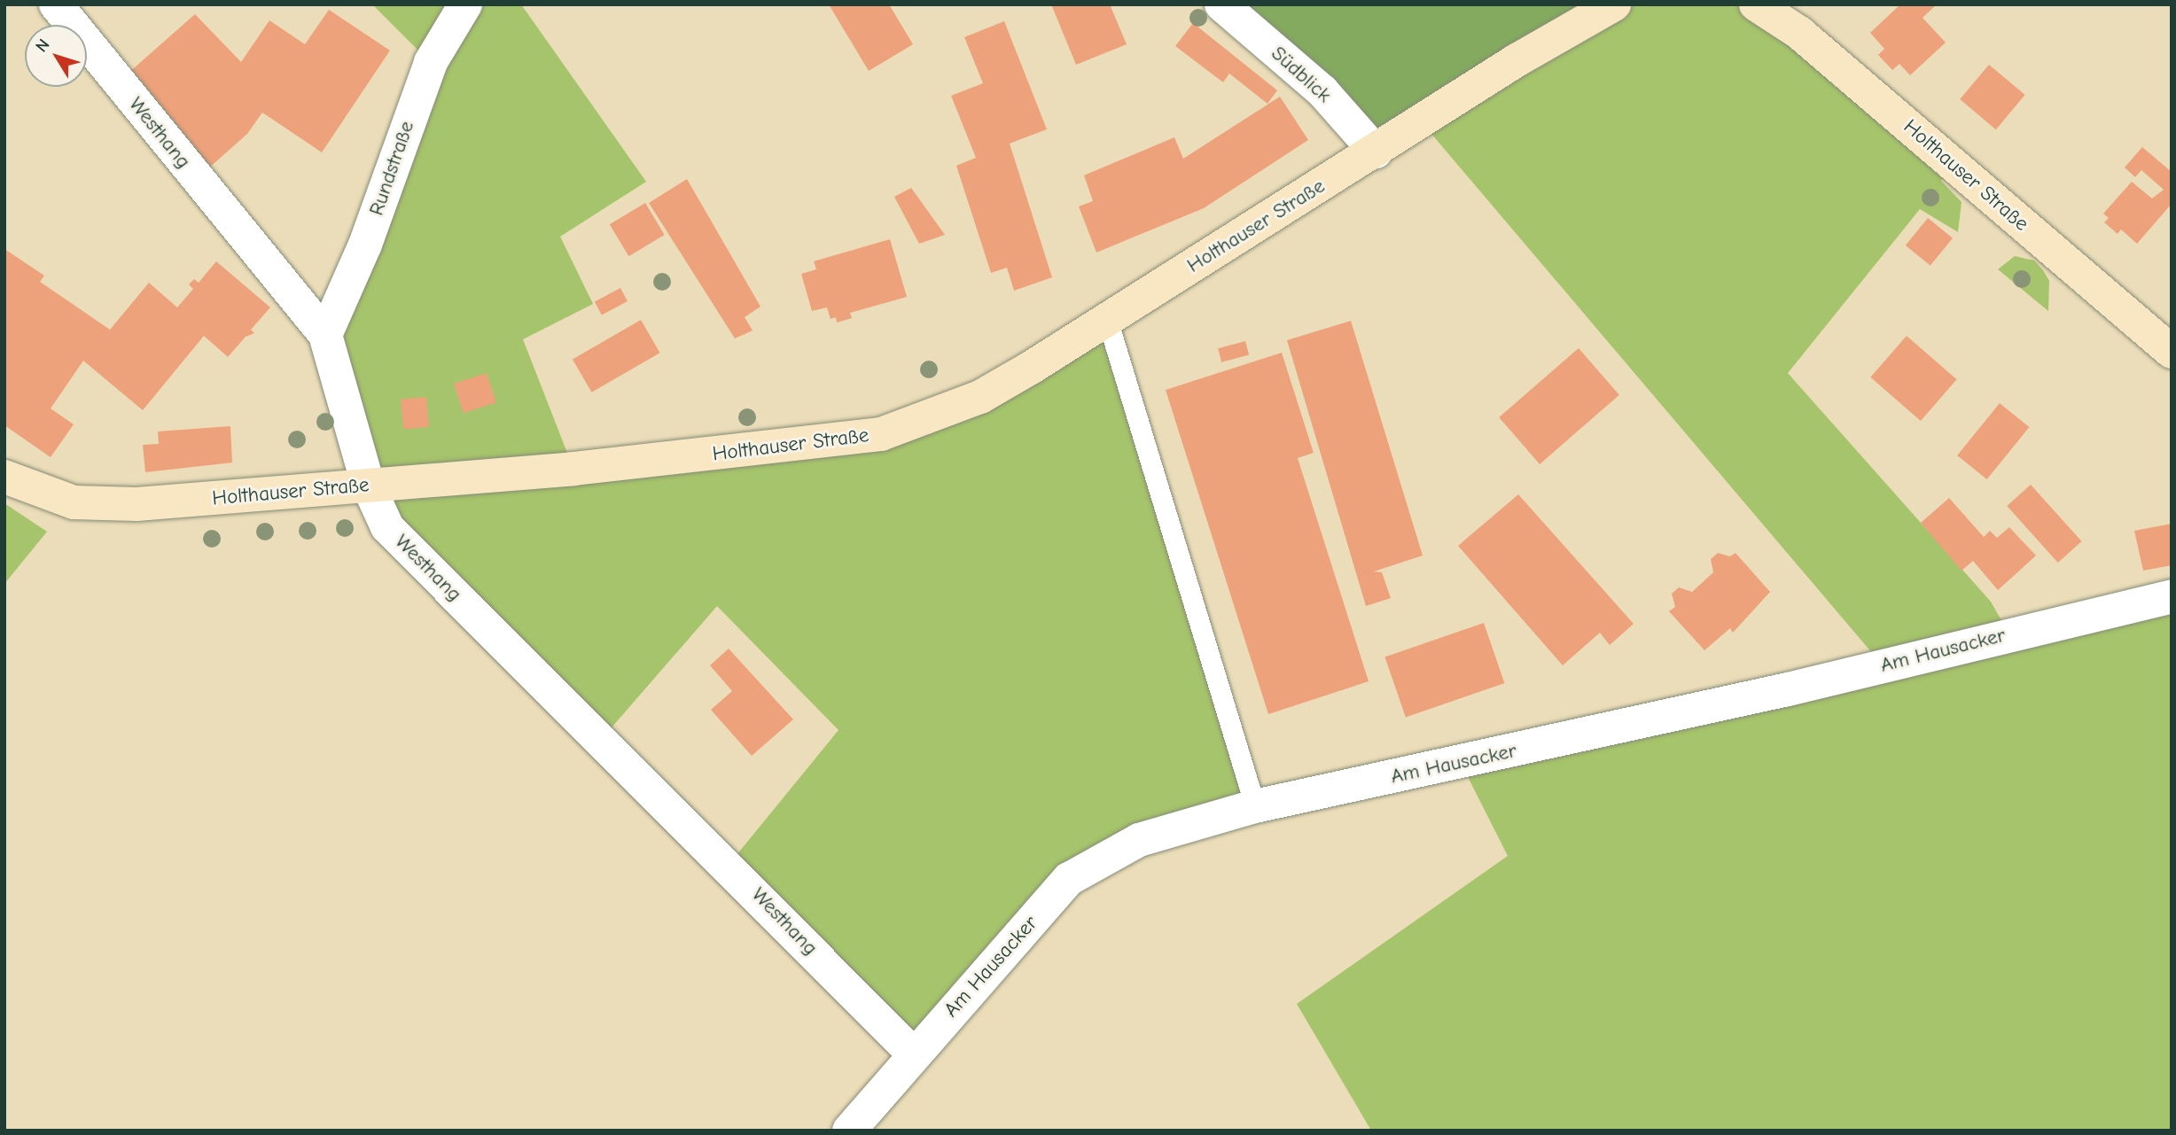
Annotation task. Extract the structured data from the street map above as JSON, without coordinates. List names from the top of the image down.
{
  "streets": {
    "street": [
      "Südblick",
      "Westhang",
      "Rundstraße",
      "Holthauser Straße",
      "Am Hausacker"
    ]
  },
  "crossings": [
    ["Südblick", "Holthauser Straße"],
    ["Westhang", "Rundstraße"],
    ["Westhang", "Holthauser Straße"],
    ["Westhang", "Am Hausacker"]
  ],
  "north": "top left"
}
